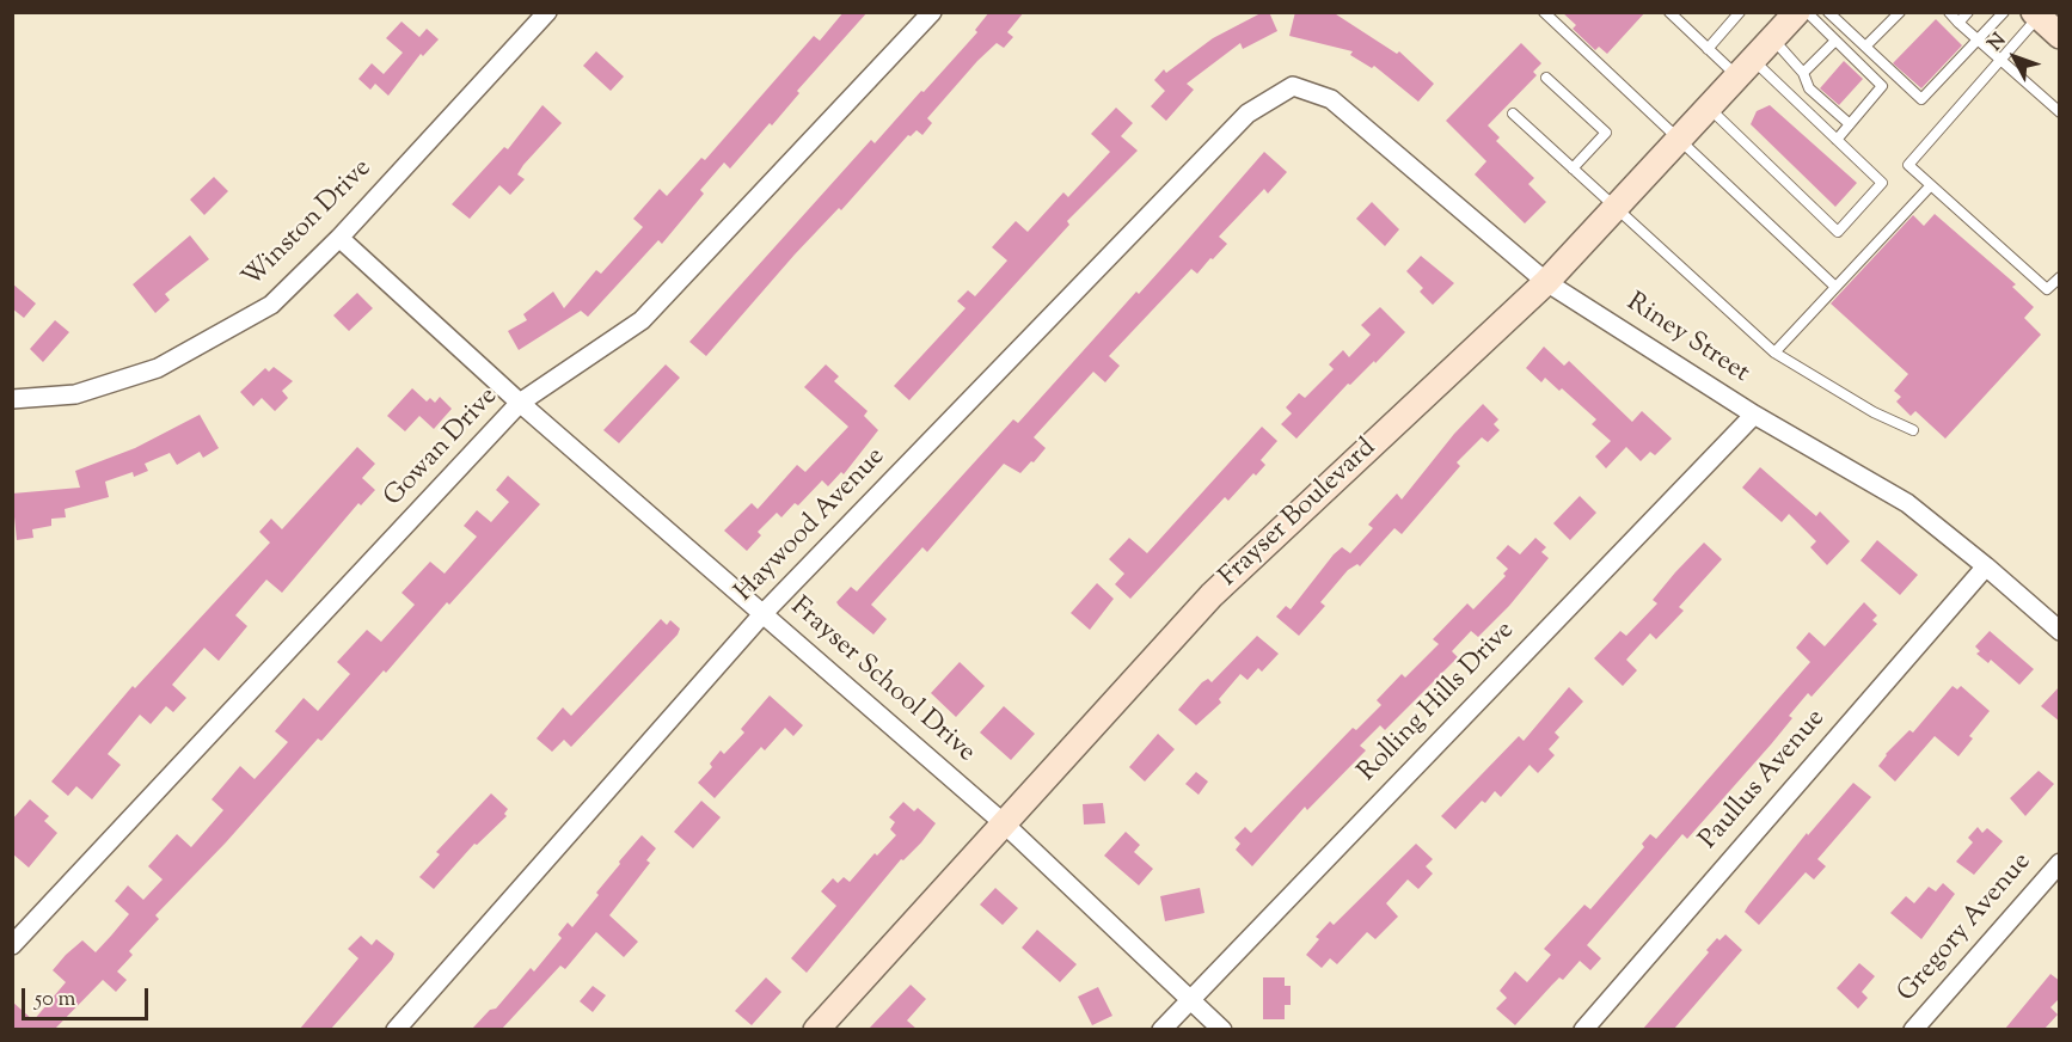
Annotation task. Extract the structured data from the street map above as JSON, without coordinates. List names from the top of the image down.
{
  "streets": {
    "main road": ["Frayser Boulevard"],
    "street": [
      "Winston Drive",
      "Riney Street",
      "Gowan Drive",
      "Haywood Avenue",
      "Frayser School Drive",
      "Rolling Hills Drive",
      "Paullus Avenue",
      "Gregory Avenue"
    ]
  },
  "crossings": [
    ["Winston Drive", "Frayser School Drive"],
    ["Riney Street", "Frayser Boulevard"],
    ["Riney Street", "Haywood Avenue"],
    ["Riney Street", "Rolling Hills Drive"],
    ["Riney Street", "Paullus Avenue"],
    ["Gowan Drive", "Frayser School Drive"],
    ["Frayser Boulevard", "Frayser School Drive"],
    ["Haywood Avenue", "Frayser School Drive"],
    ["Frayser School Drive", "Rolling Hills Drive"]
  ],
  "scale_bar": "50 m",
  "north": "top left"
}
